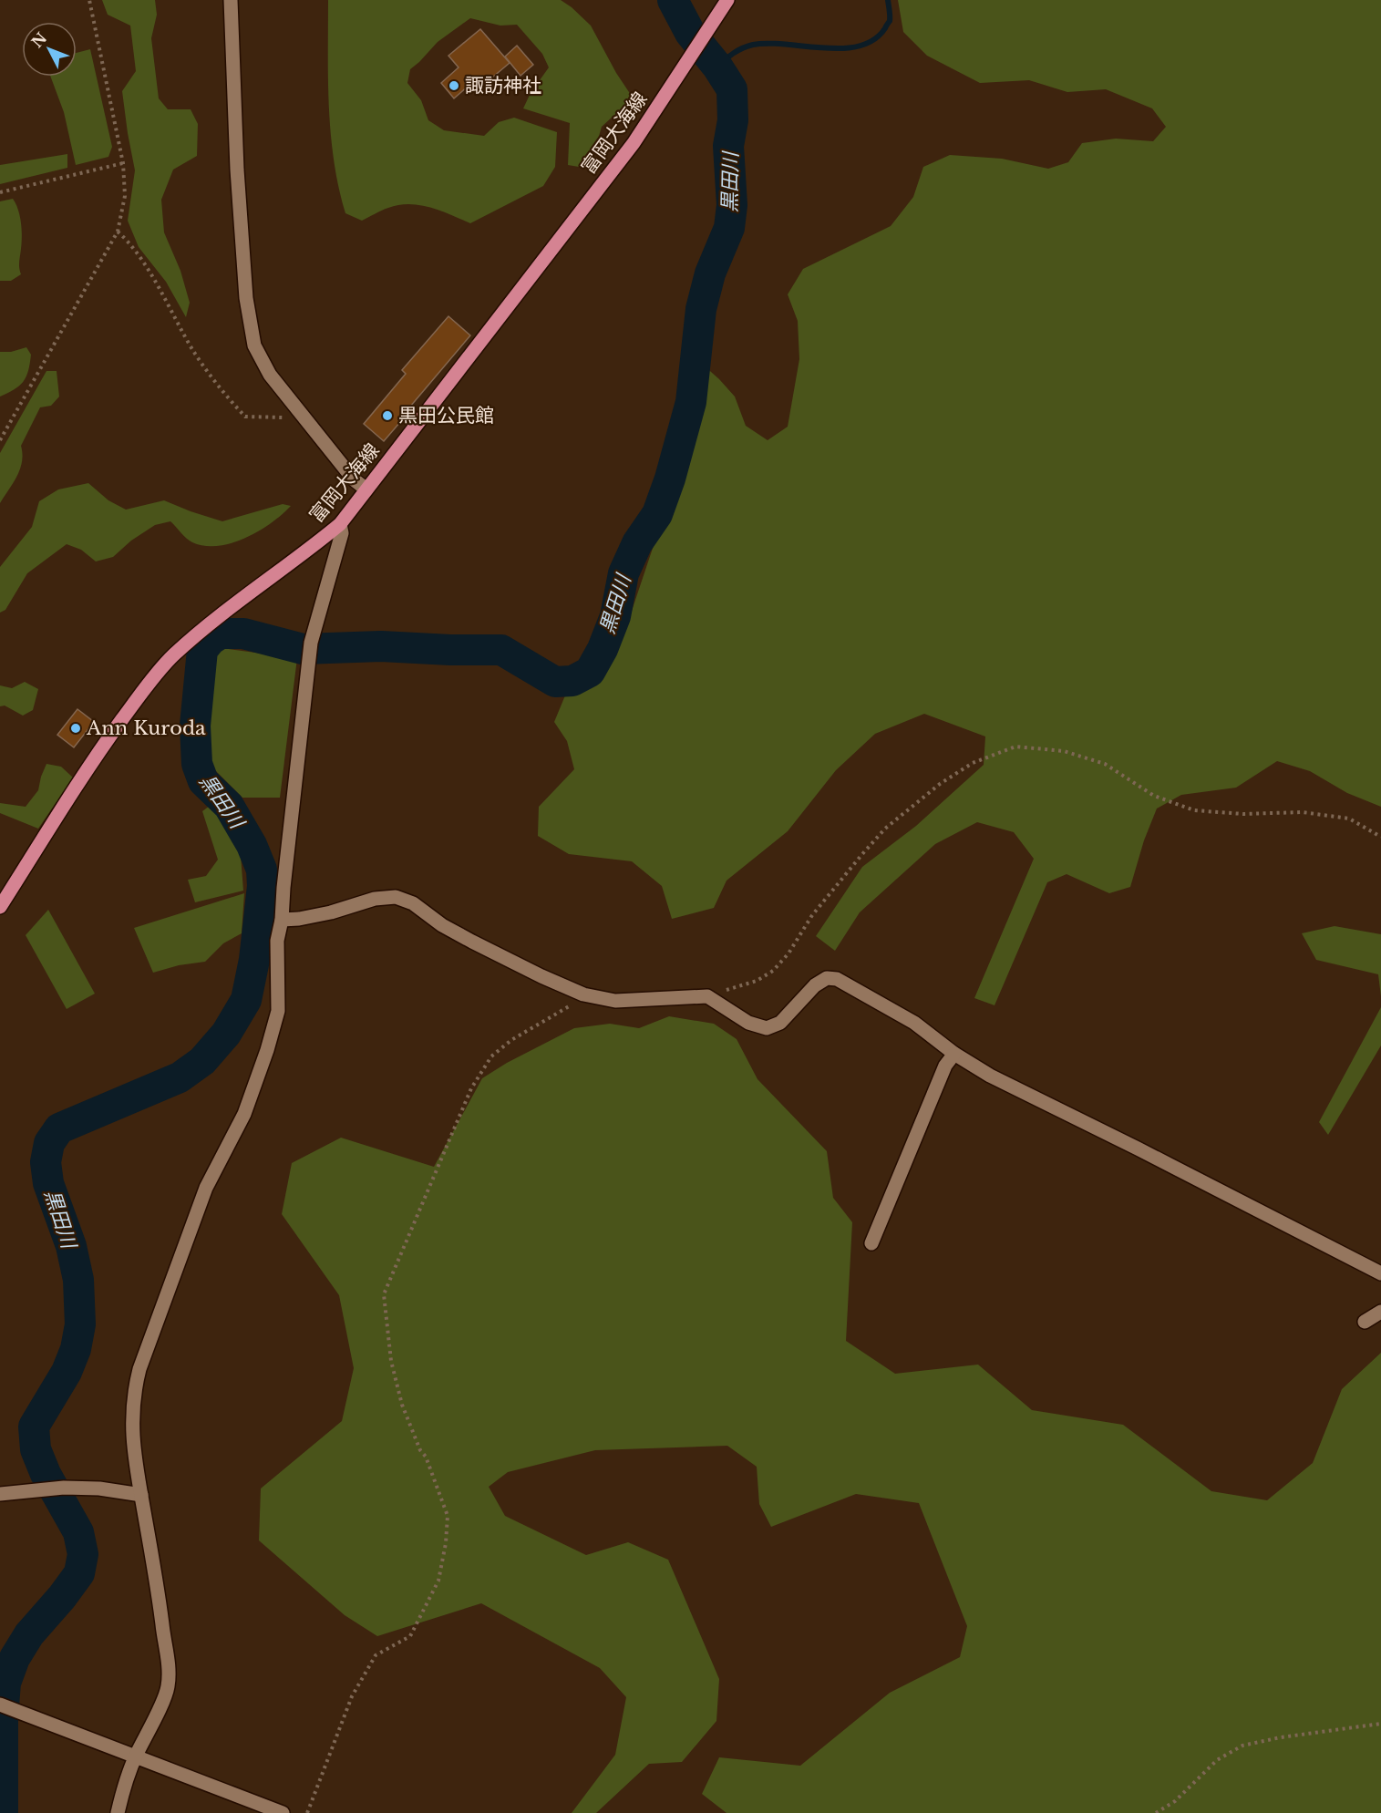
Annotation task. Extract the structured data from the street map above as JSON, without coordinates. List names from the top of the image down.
{
  "streets": {
    "main road": ["富岡大海線"]
  },
  "water": ["黒田川"],
  "places": ["諏訪神社", "黒田公民館", "Ann Kuroda"],
  "north": "top left"
}
